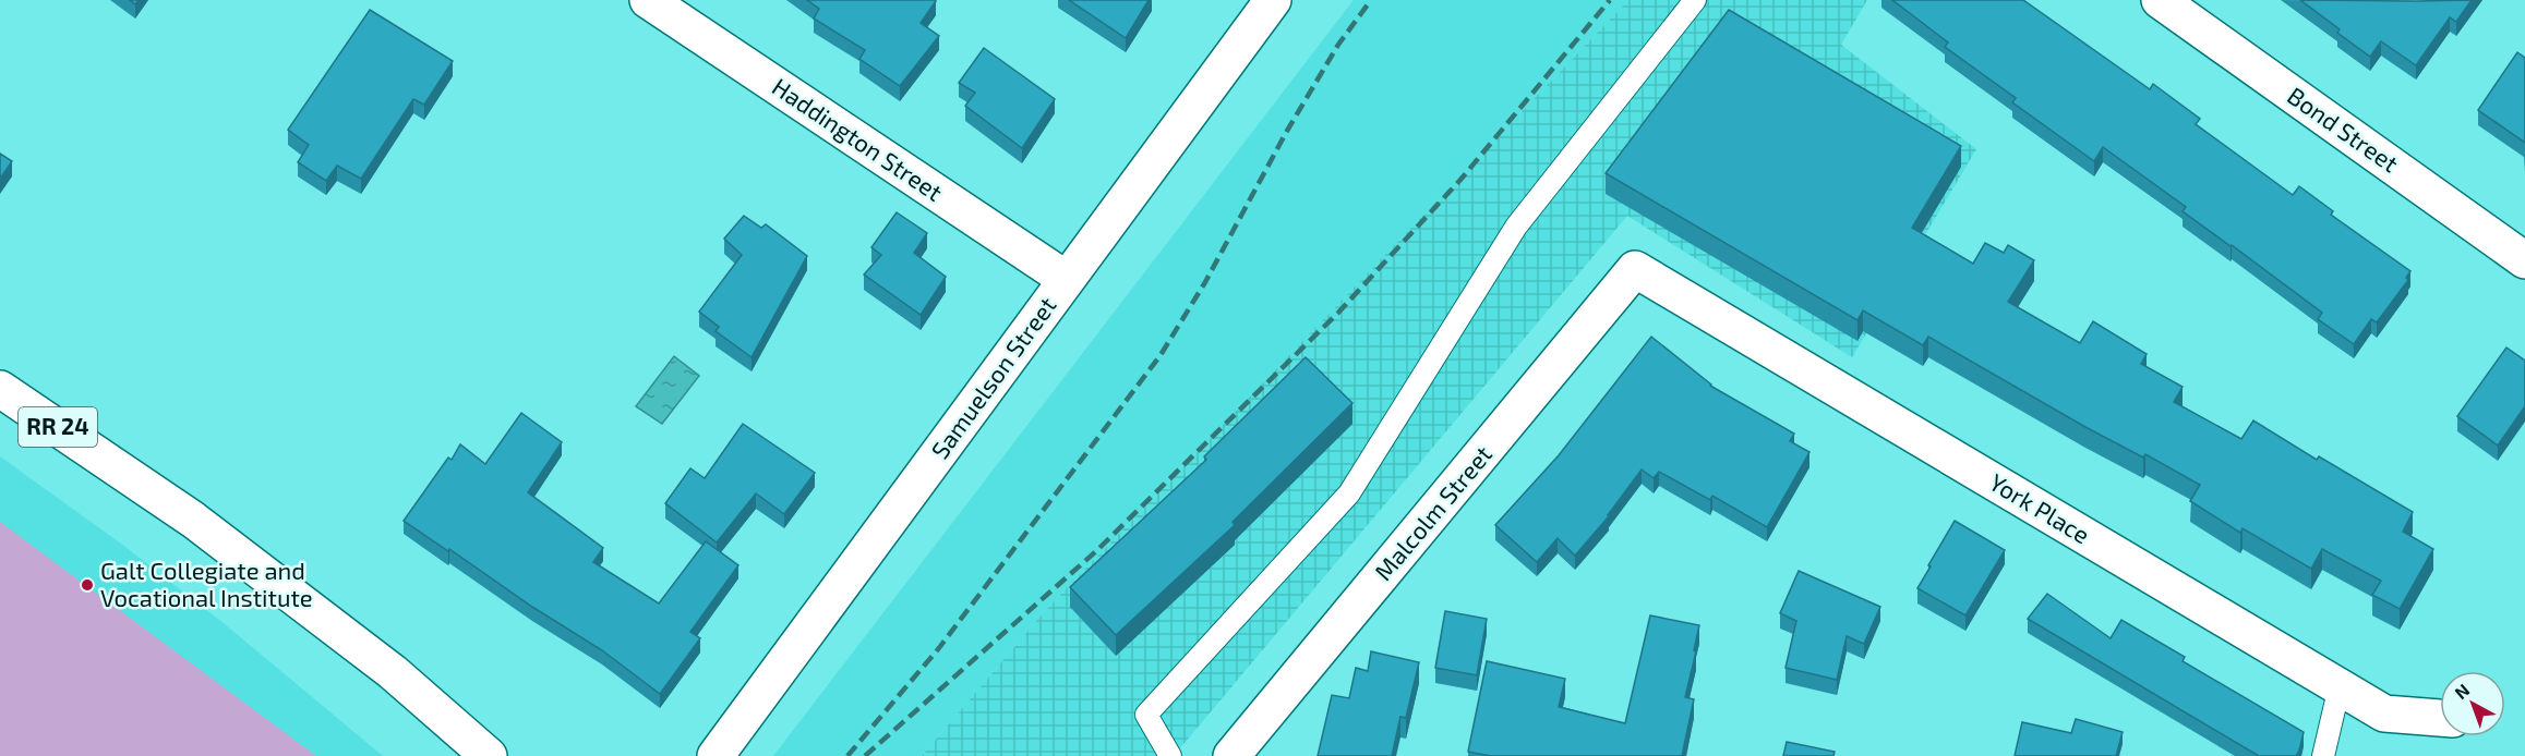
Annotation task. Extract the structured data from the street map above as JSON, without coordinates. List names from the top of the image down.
{
  "streets": {
    "street": [
      "Bond Street",
      "Haddington Street",
      "Samuelson Street",
      "RR 24",
      "York Place",
      "Malcolm Street"
    ]
  },
  "crossings": [
    ["Haddington Street", "Samuelson Street"],
    ["York Place", "Malcolm Street"]
  ],
  "places": ["Galt Collegiate and Vocational Institute"],
  "north": "top left"
}
